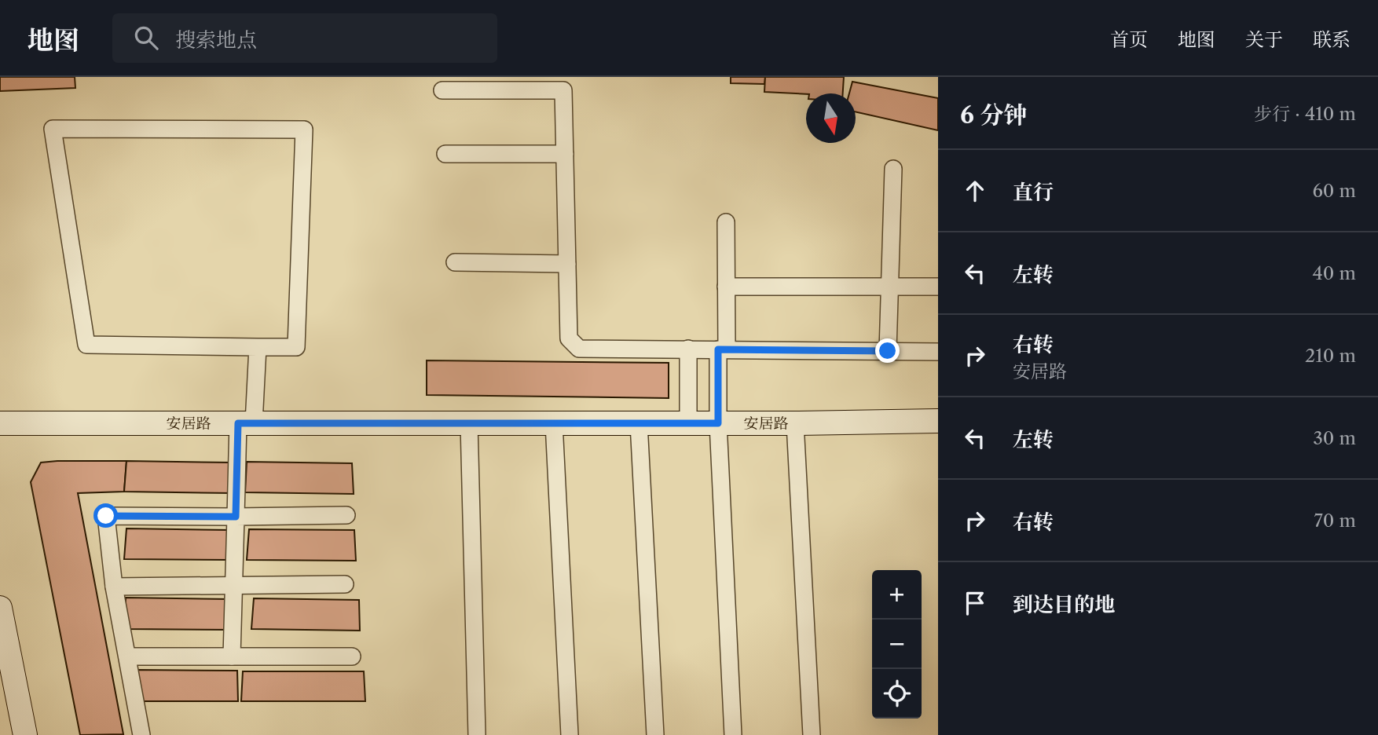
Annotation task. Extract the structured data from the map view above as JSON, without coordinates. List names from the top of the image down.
{
  "streets": {
    "street": ["安居路"]
  },
  "north": "bottom",
  "page": {
    "header": "地图",
    "search": "搜索地点",
    "nav": [
      "首页",
      "地图",
      "关于",
      "联系"
    ],
    "heading": ["6 分钟", "步行 · 410 m"],
    "list": [
      ["直行", "60 m"],
      ["左转", "40 m"],
      ["右转", "安居路", "210 m"],
      ["左转", "30 m"],
      ["右转", "70 m"],
      "到达目的地"
    ],
    "map_buttons": ["+", "−"]
  }
}
